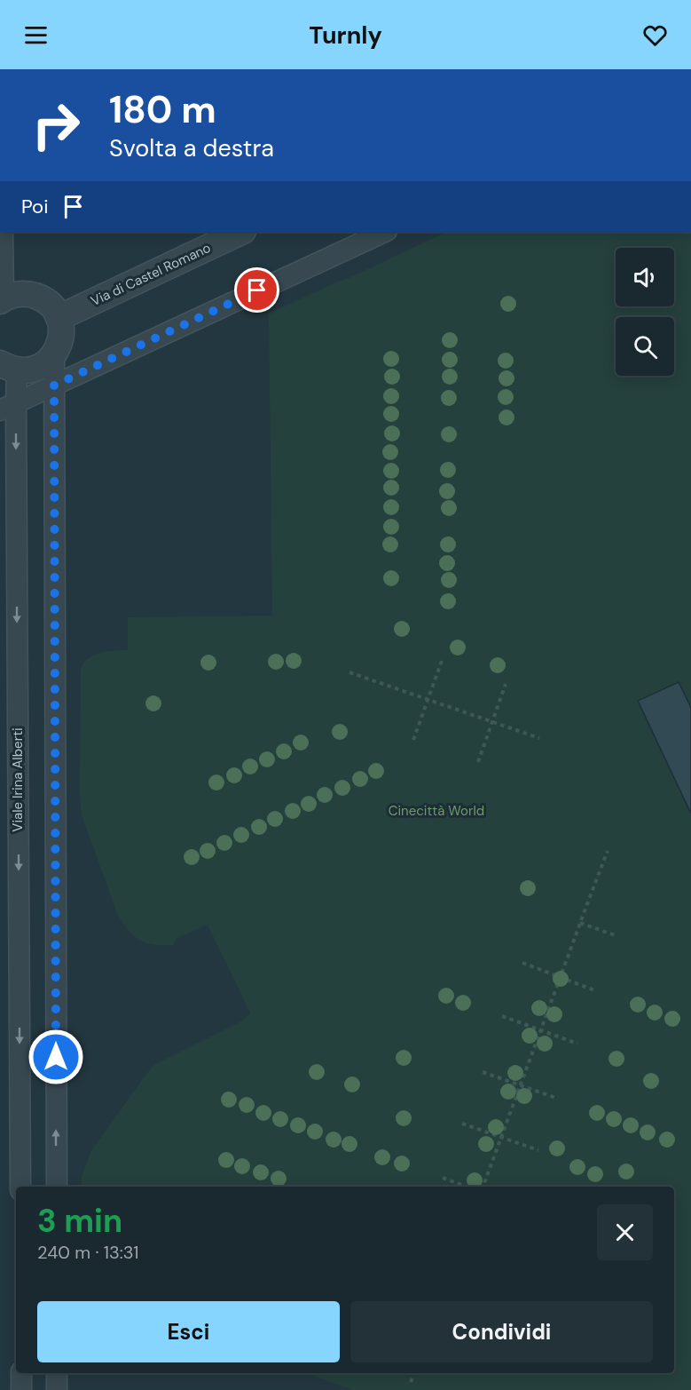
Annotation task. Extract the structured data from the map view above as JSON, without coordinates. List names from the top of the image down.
{
  "streets": {
    "street": ["Via di Castel Romano", "Viale Irina Alberti"]
  },
  "parks": ["Cinecittà World"],
  "page": {
    "header": "Turnly",
    "turn": ["180 m", "Svolta a destra"],
    "then": "Poi",
    "heading": ["3 min", "240 m · 13:31"],
    "buttons": ["Esci", "Condividi"]
  }
}
